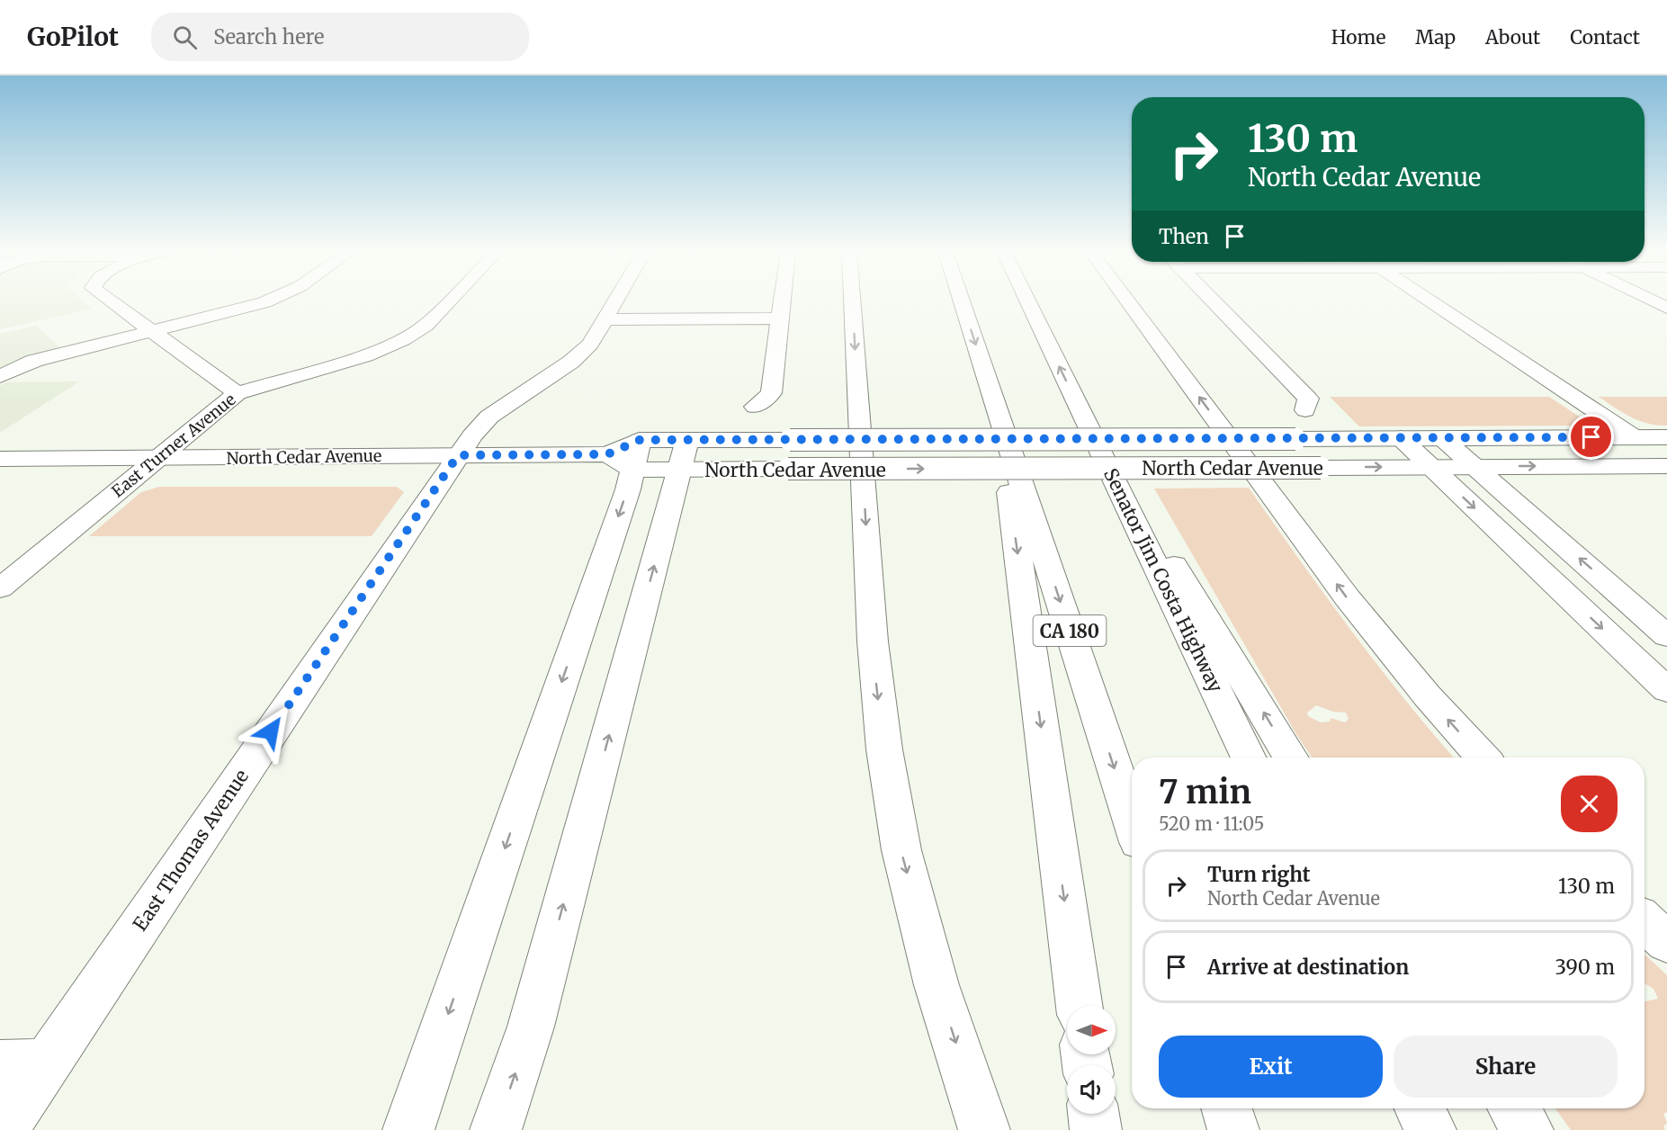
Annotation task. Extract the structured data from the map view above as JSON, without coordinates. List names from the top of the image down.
{
  "streets": {
    "main road": [
      "East Turner Avenue",
      "North Cedar Avenue",
      "Senator Jim Costa Highway",
      "CA 180",
      "East Thomas Avenue"
    ]
  },
  "crossings": [
    ["East Turner Avenue", "North Cedar Avenue"],
    ["North Cedar Avenue", "East Thomas Avenue"]
  ],
  "north": "right",
  "page": {
    "header": "GoPilot",
    "search": "Search here",
    "nav": [
      "Home",
      "Map",
      "About",
      "Contact"
    ],
    "turn": ["130 m", "North Cedar Avenue"],
    "then": "Then",
    "heading": ["7 min", "520 m · 11:05"],
    "list": [
      {
        "name": "Turn right",
        "note": "North Cedar Avenue",
        "value": "130 m"
      },
      {
        "name": "Arrive at destination",
        "value": "390 m"
      }
    ],
    "buttons": ["Exit", "Share"]
  }
}
